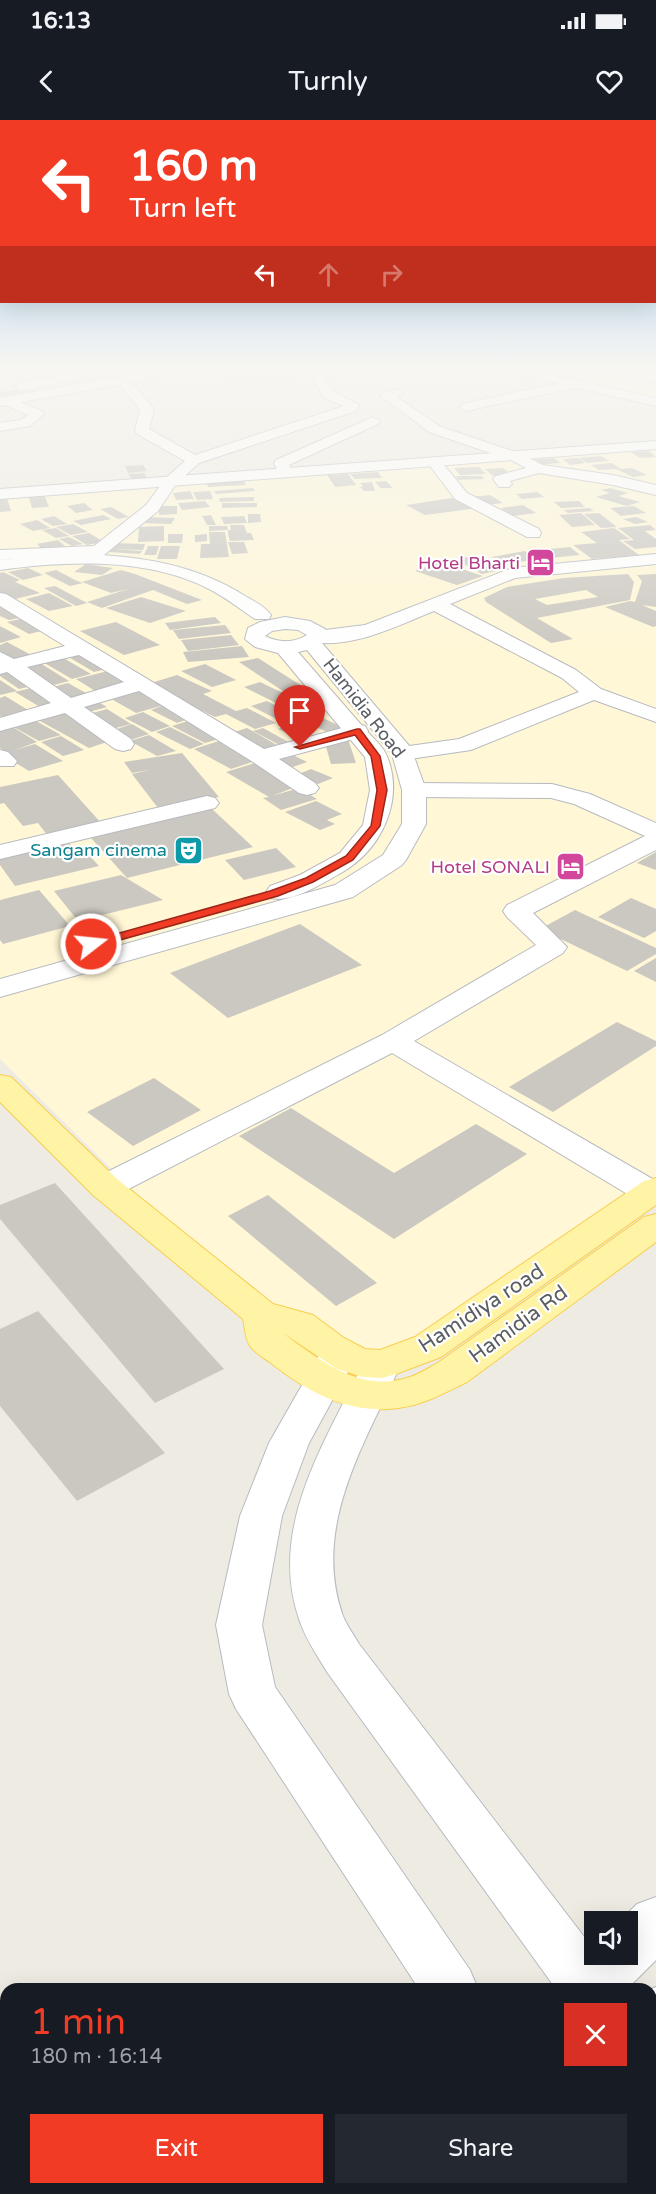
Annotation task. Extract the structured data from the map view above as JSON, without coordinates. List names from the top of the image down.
{
  "streets": {
    "main road": ["Hamidia Rd"],
    "street": ["Hamidia Road"]
  },
  "places": {
    "hotel": ["Hotel Bharti", "Hotel SONALI"],
    "theatre": ["Sangam cinema"]
  },
  "page": {
    "status": "16:13",
    "header": "Turnly",
    "turn": ["160 m", "Turn left"],
    "heading": ["1 min", "180 m · 16:14"],
    "buttons": ["Exit", "Share"]
  }
}
